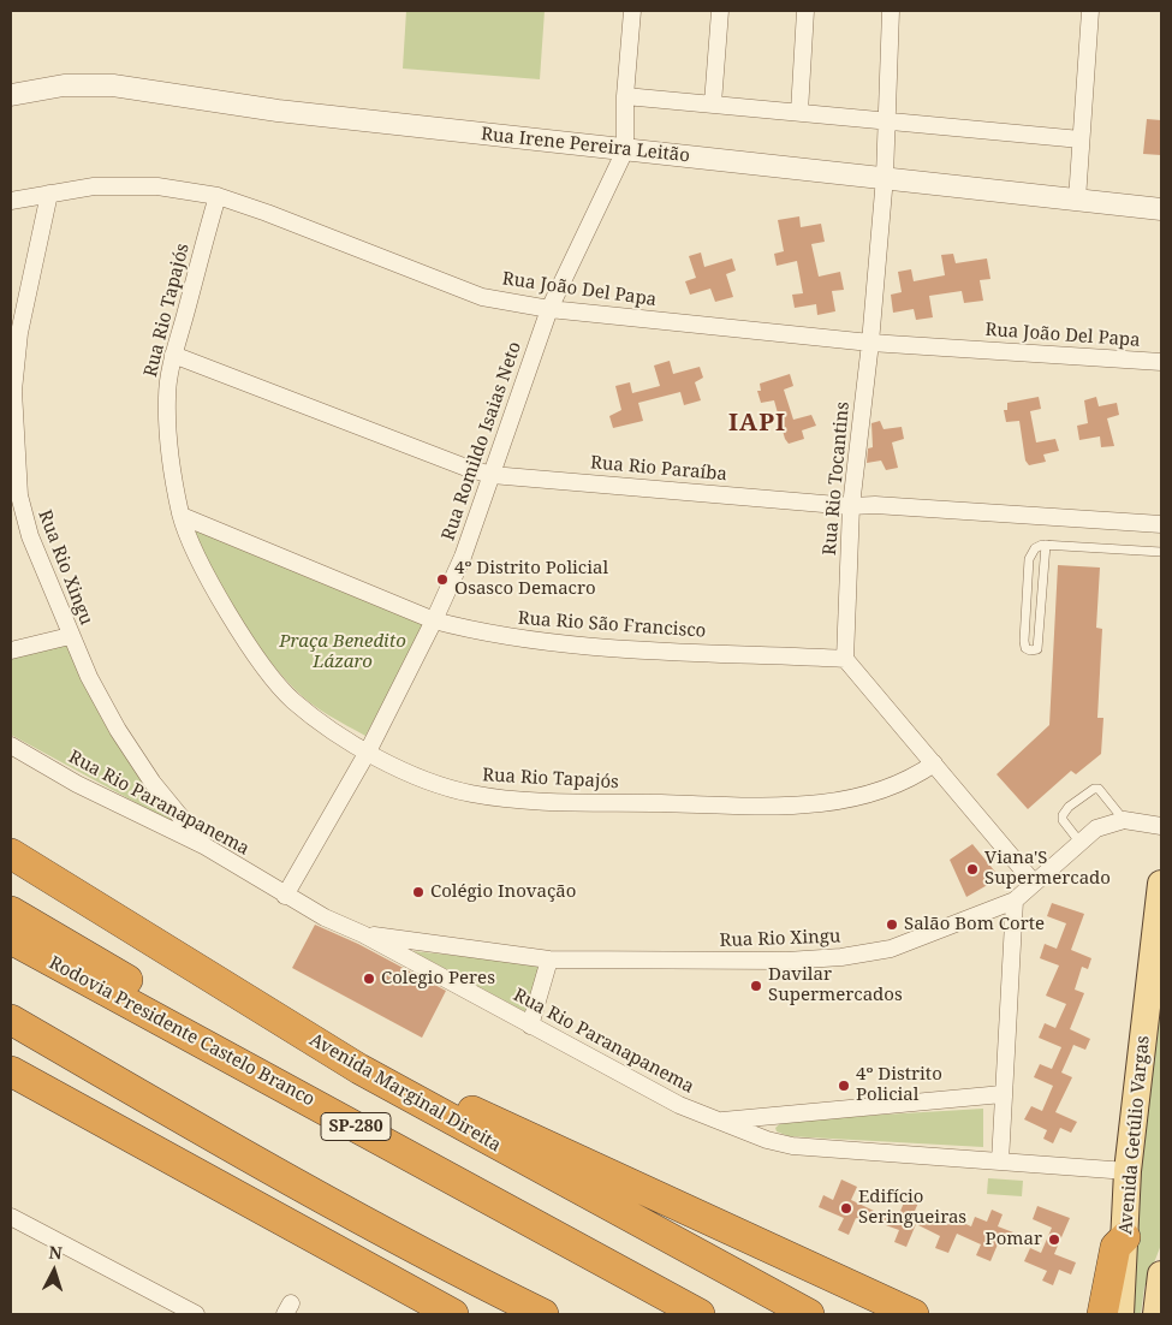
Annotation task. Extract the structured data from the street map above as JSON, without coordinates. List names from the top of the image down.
{
  "streets": {
    "highway": ["Rodovia Presidente Castelo Branco", "Avenida Marginal Direita", "SP-280"],
    "main road": ["Avenida Getúlio Vargas"],
    "street": [
      "Rua Irene Pereira Leitão",
      "Rua João Del Papa",
      "Rua Rio Tapajós",
      "Rua Romildo Isaias Neto",
      "Rua Rio Paraíba",
      "Rua Rio Tocantins",
      "Rua Rio Xingu",
      "Rua Rio São Francisco",
      "Rua Rio Paranapanema"
    ]
  },
  "crossings": [
    ["Rua Irene Pereira Leitão", "Rua Romildo Isaias Neto"],
    ["Rua Irene Pereira Leitão", "Rua Rio Tocantins"],
    ["Rua João Del Papa", "Rua Rio Tapajós"],
    ["Rua João Del Papa", "Rua Romildo Isaias Neto"],
    ["Rua João Del Papa", "Rua Rio Tocantins"],
    ["Rua João Del Papa", "Rua Rio Xingu"],
    ["Rua Rio Tapajós", "Rua Romildo Isaias Neto"],
    ["Rua Rio Tapajós", "Rua Rio Paraíba"],
    ["Rua Rio Tapajós", "Rua Rio São Francisco"],
    ["Rua Romildo Isaias Neto", "Rua Rio Paraíba"],
    ["Rua Romildo Isaias Neto", "Rua Rio São Francisco"],
    ["Rua Romildo Isaias Neto", "Rua Rio Paranapanema"],
    ["Rua Rio Paraíba", "Rua Rio Tocantins"],
    ["Rua Rio Tocantins", "Rua Rio São Francisco"],
    ["Rua Rio Xingu", "Rua Rio Paranapanema"],
    ["Rua Rio Paranapanema", "Avenida Getúlio Vargas"]
  ],
  "districts": ["IAPI"],
  "parks": ["Praça Benedito Lázaro"],
  "places": [
    "4º Distrito Policial Osasco Demacro",
    "Viana'S Supermercado",
    "Colégio Inovação",
    "Salão Bom Corte",
    "Colegio Peres",
    "Davilar Supermercados",
    "4º Distrito Policial",
    "Edifício Seringueiras",
    "Pomar"
  ],
  "north": "top"
}
